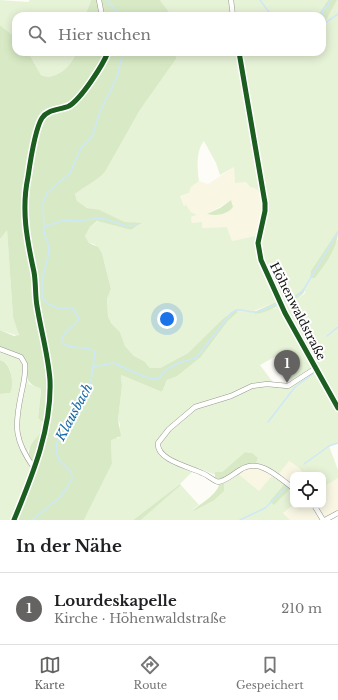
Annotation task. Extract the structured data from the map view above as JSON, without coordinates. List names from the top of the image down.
{
  "streets": {
    "street": ["Höhenwaldstraße"]
  },
  "water": ["Klausbach"],
  "page": {
    "search": "Hier suchen",
    "pins": "1",
    "heading": "In der Nähe",
    "list": [
      {
        "mark": "1",
        "name": "Lourdeskapelle",
        "note": "Kirche · Höhenwaldstraße",
        "value": "210 m"
      }
    ],
    "nav": ["Karte", "Route", "Gespeichert"]
  }
}
